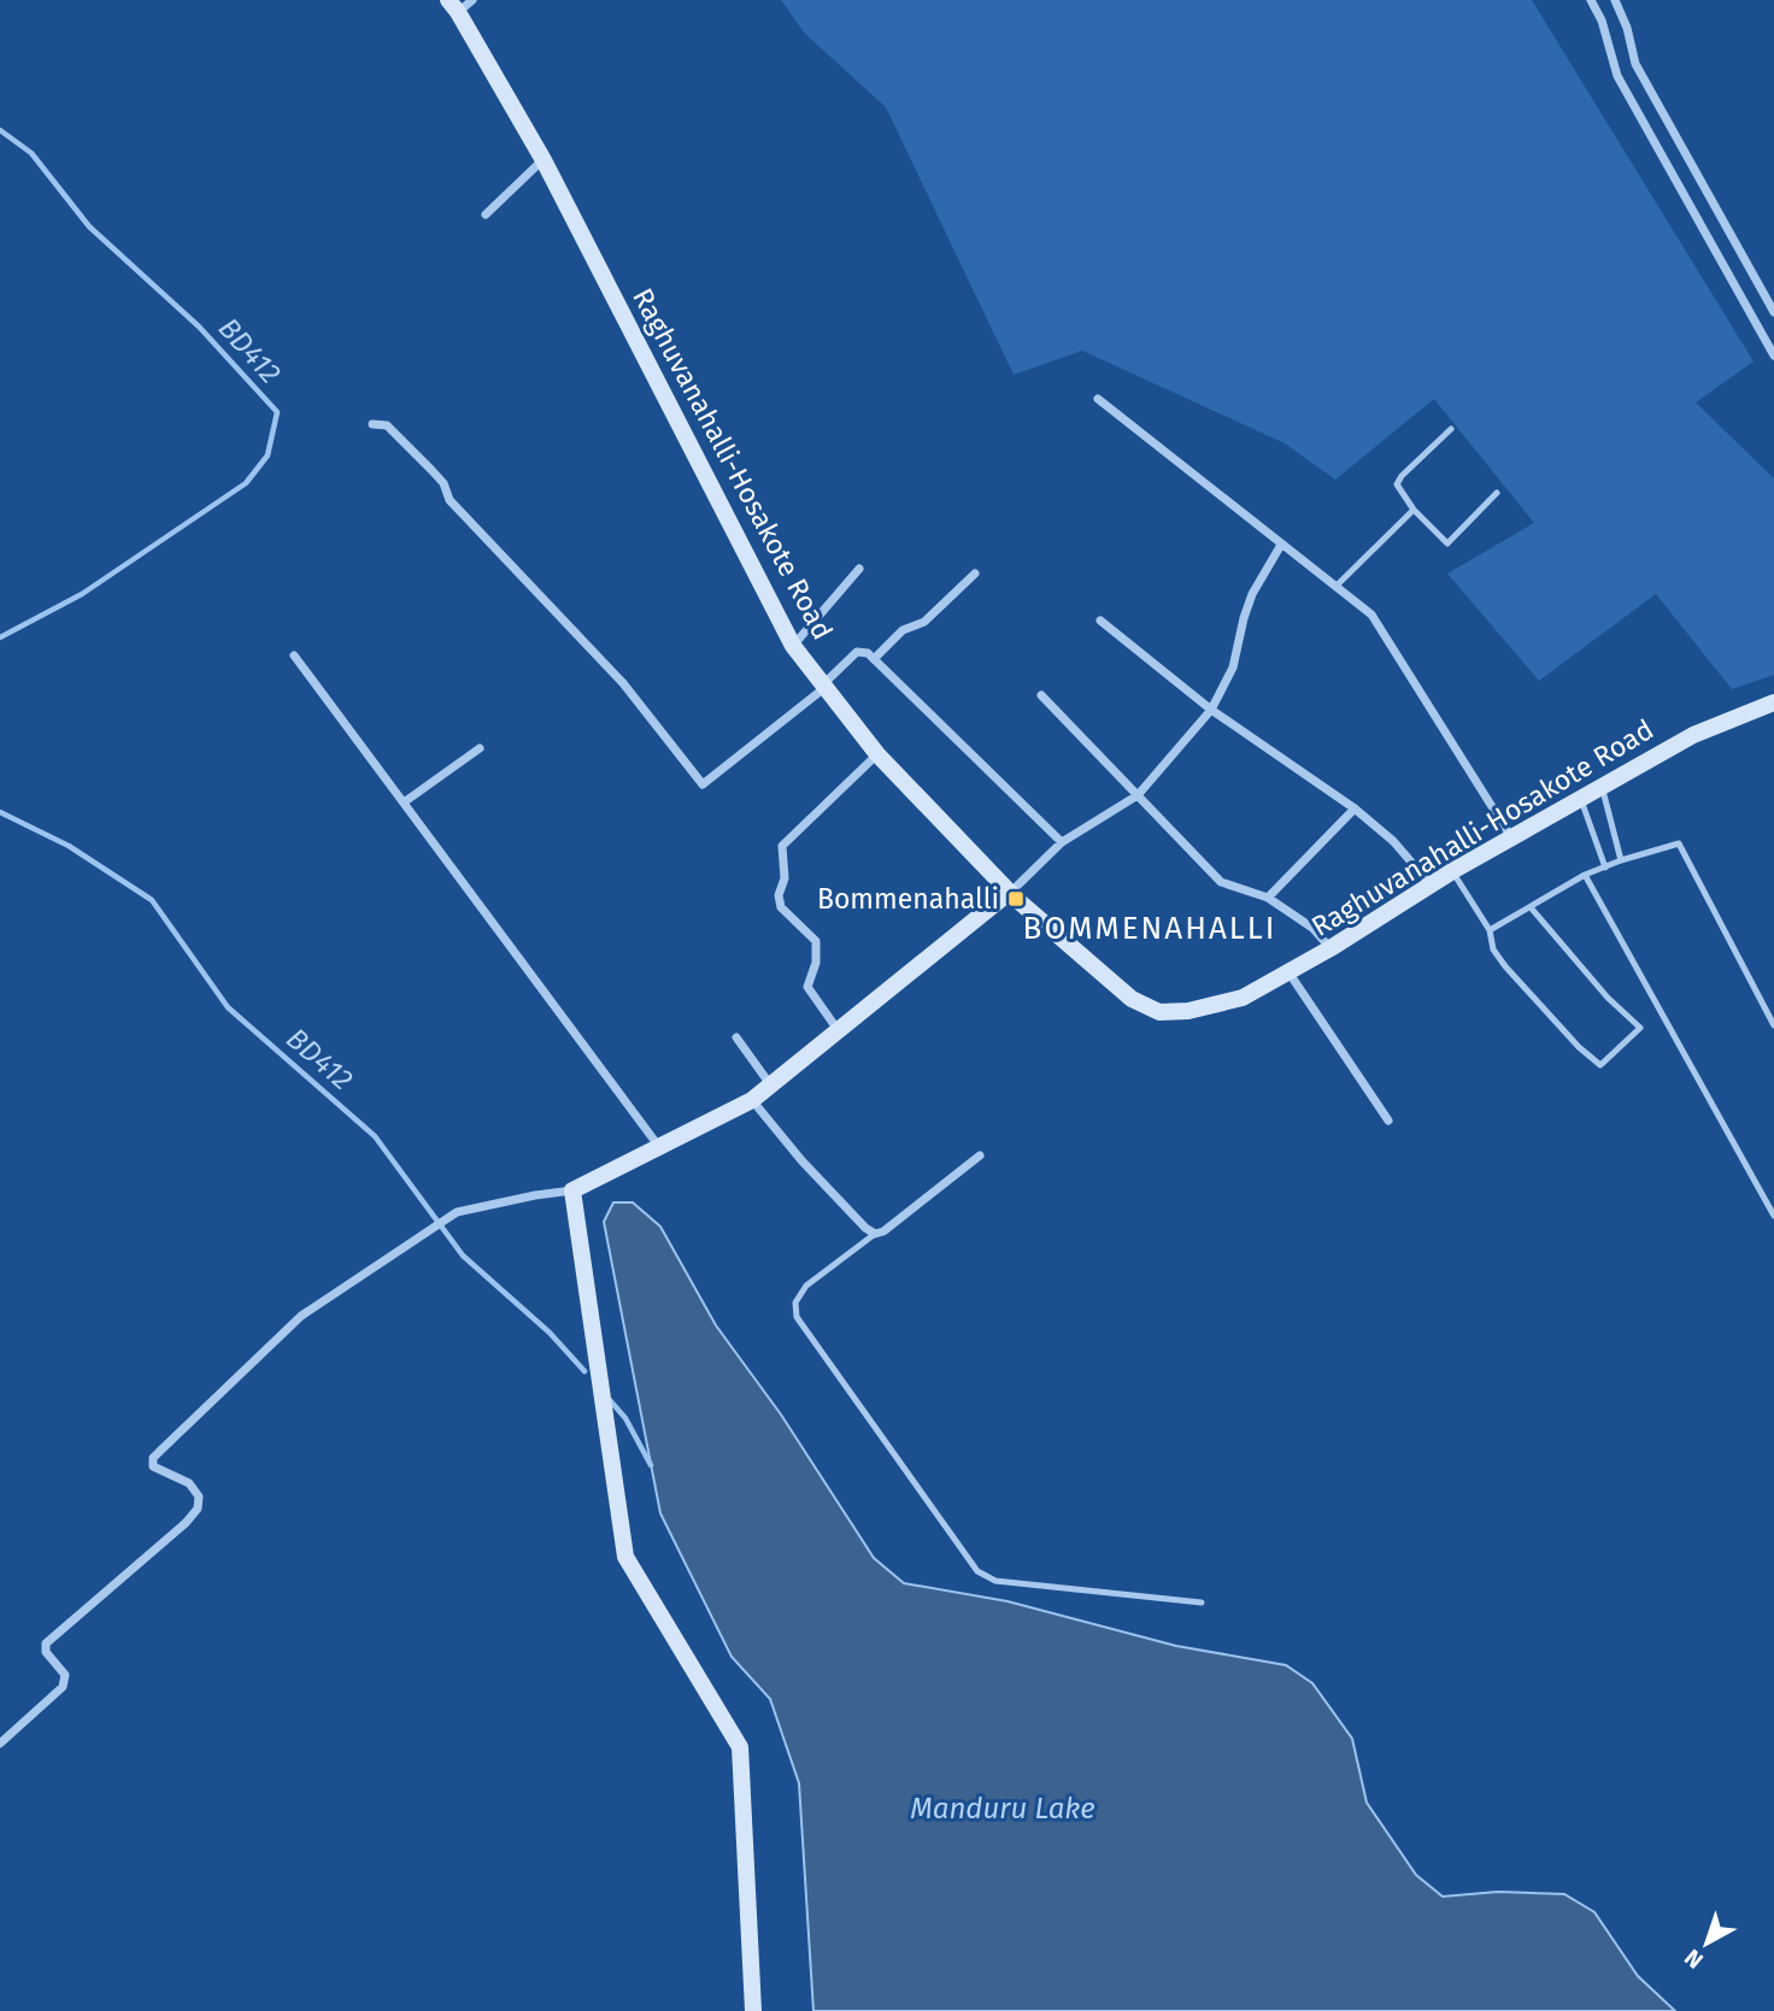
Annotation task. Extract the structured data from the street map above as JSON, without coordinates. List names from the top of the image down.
{
  "streets": {
    "main road": ["Raghuvanahalli-Hosakote Road"]
  },
  "districts": ["BOMMENAHALLI"],
  "water": ["BD412", "Manduru Lake"],
  "places": {
    "transit": ["Bommenahalli"]
  },
  "north": "bottom left"
}
